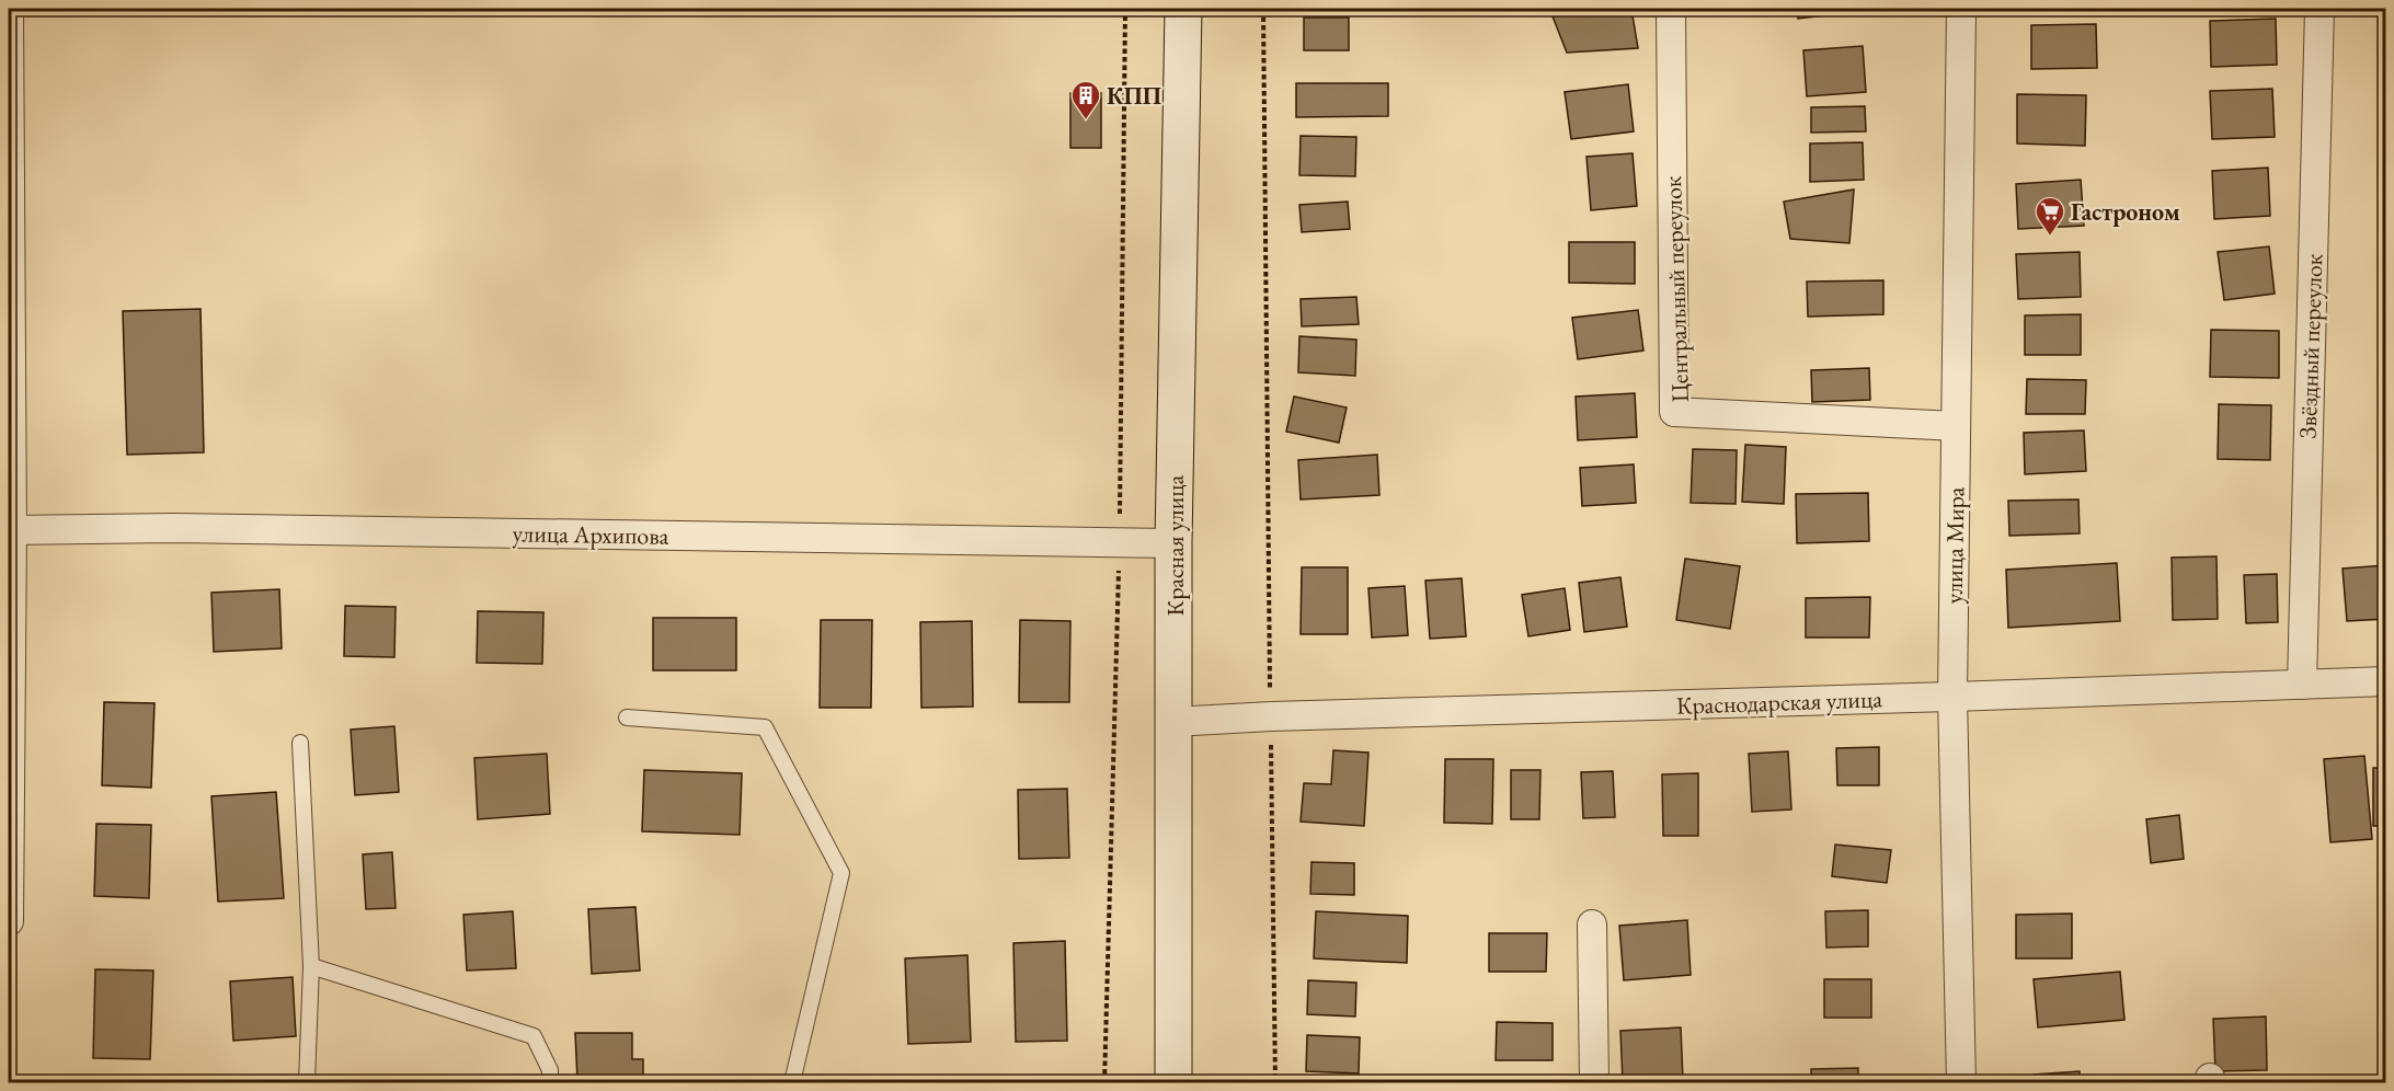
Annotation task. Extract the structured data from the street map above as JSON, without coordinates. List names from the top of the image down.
{
  "streets": {
    "main road": ["Красная улица"],
    "street": [
      "Центральный переулок",
      "Звёздный переулок",
      "улица Архипова",
      "улица Мира",
      "Краснодарская улица"
    ]
  },
  "crossings": [
    ["Центральный переулок", "улица Мира"],
    ["Звёздный переулок", "Краснодарская улица"],
    ["улица Архипова", "Красная улица"],
    ["Красная улица", "Краснодарская улица"],
    ["улица Мира", "Краснодарская улица"]
  ],
  "places": {
    "building": ["КПП"],
    "supermarket": ["Гастроном"]
  }
}
